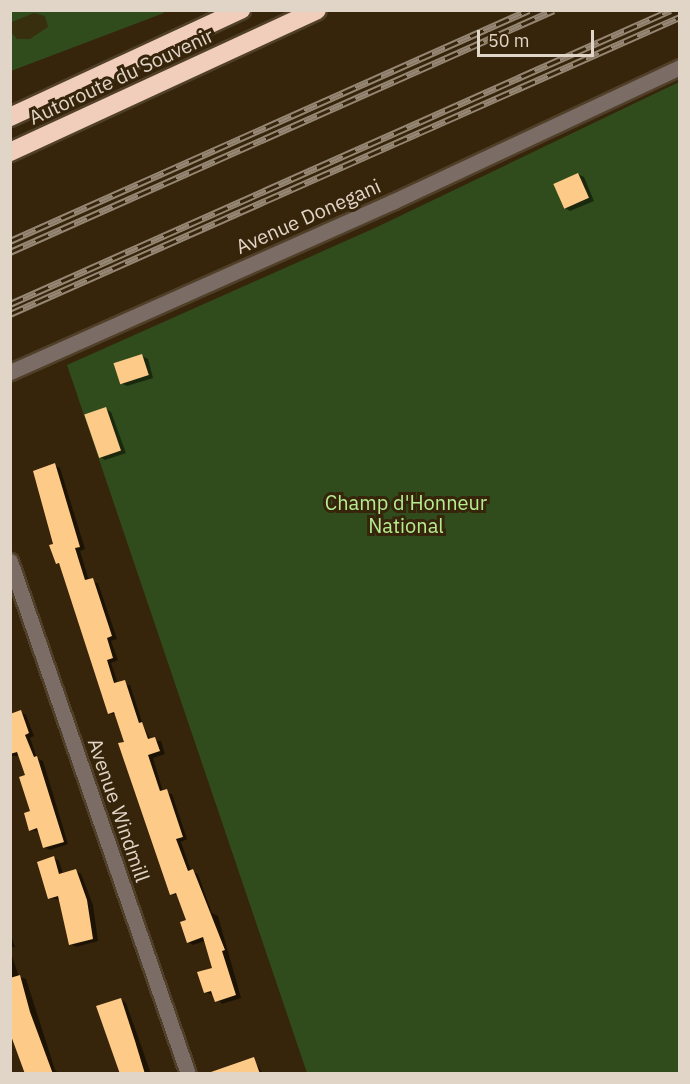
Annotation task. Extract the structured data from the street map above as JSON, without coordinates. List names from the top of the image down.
{
  "streets": {
    "highway": ["Autoroute du Souvenir"],
    "street": ["Avenue Donegani", "Avenue Windmill"]
  },
  "parks": ["Champ d'Honneur National"],
  "scale_bar": "50 m"
}
